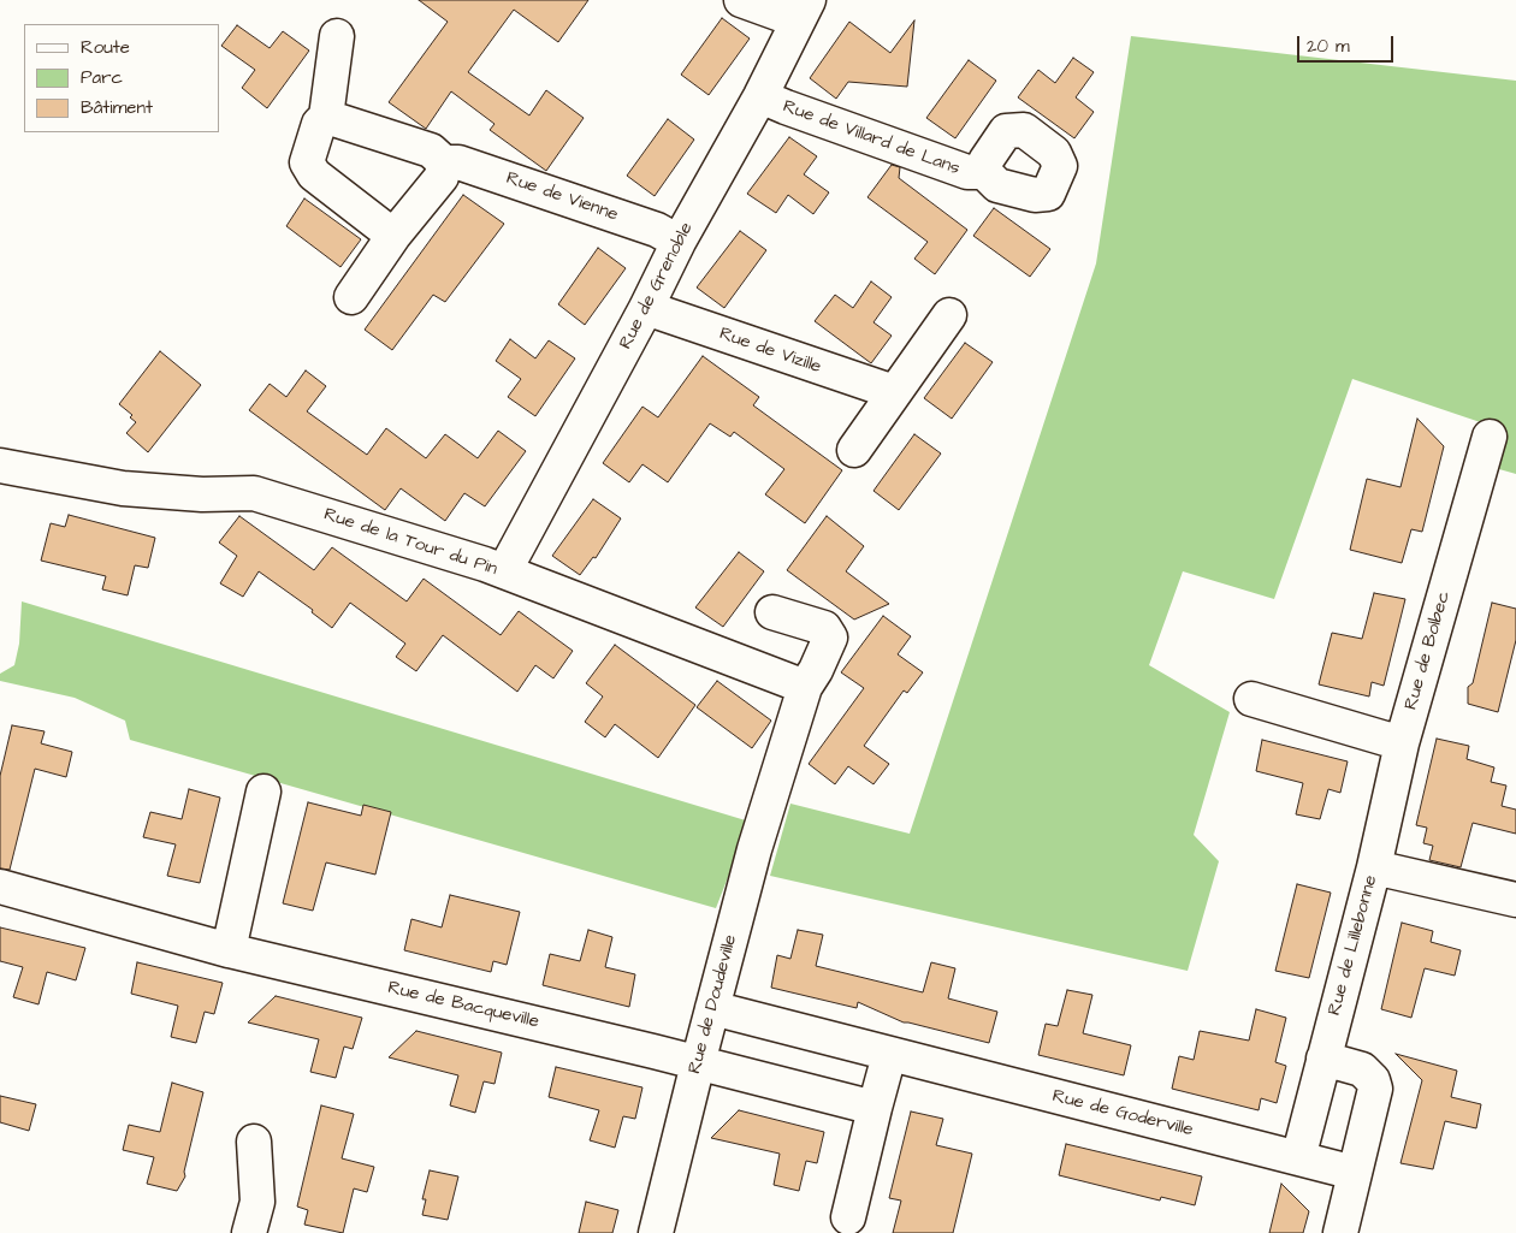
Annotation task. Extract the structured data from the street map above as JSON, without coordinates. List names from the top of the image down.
{
  "streets": {
    "street": [
      "Rue de Villard de Lans",
      "Rue de Vienne",
      "Rue de Grenoble",
      "Rue de Vizille",
      "Rue de la Tour du Pin",
      "Rue de Bolbec",
      "Rue de Lillebonne",
      "Rue de Doudeville",
      "Rue de Bacqueville",
      "Rue de Goderville"
    ]
  },
  "crossings": [
    ["Rue de Villard de Lans", "Rue de Grenoble"],
    ["Rue de Vienne", "Rue de Grenoble"],
    ["Rue de Grenoble", "Rue de Vizille"],
    ["Rue de Grenoble", "Rue de la Tour du Pin"],
    ["Rue de la Tour du Pin", "Rue de Doudeville"],
    ["Rue de Bolbec", "Rue de Lillebonne"],
    ["Rue de Lillebonne", "Rue de Goderville"],
    ["Rue de Doudeville", "Rue de Bacqueville"],
    ["Rue de Doudeville", "Rue de Goderville"]
  ],
  "legend": ["Route", "Parc", "Bâtiment"],
  "scale_bar": "20 m"
}
